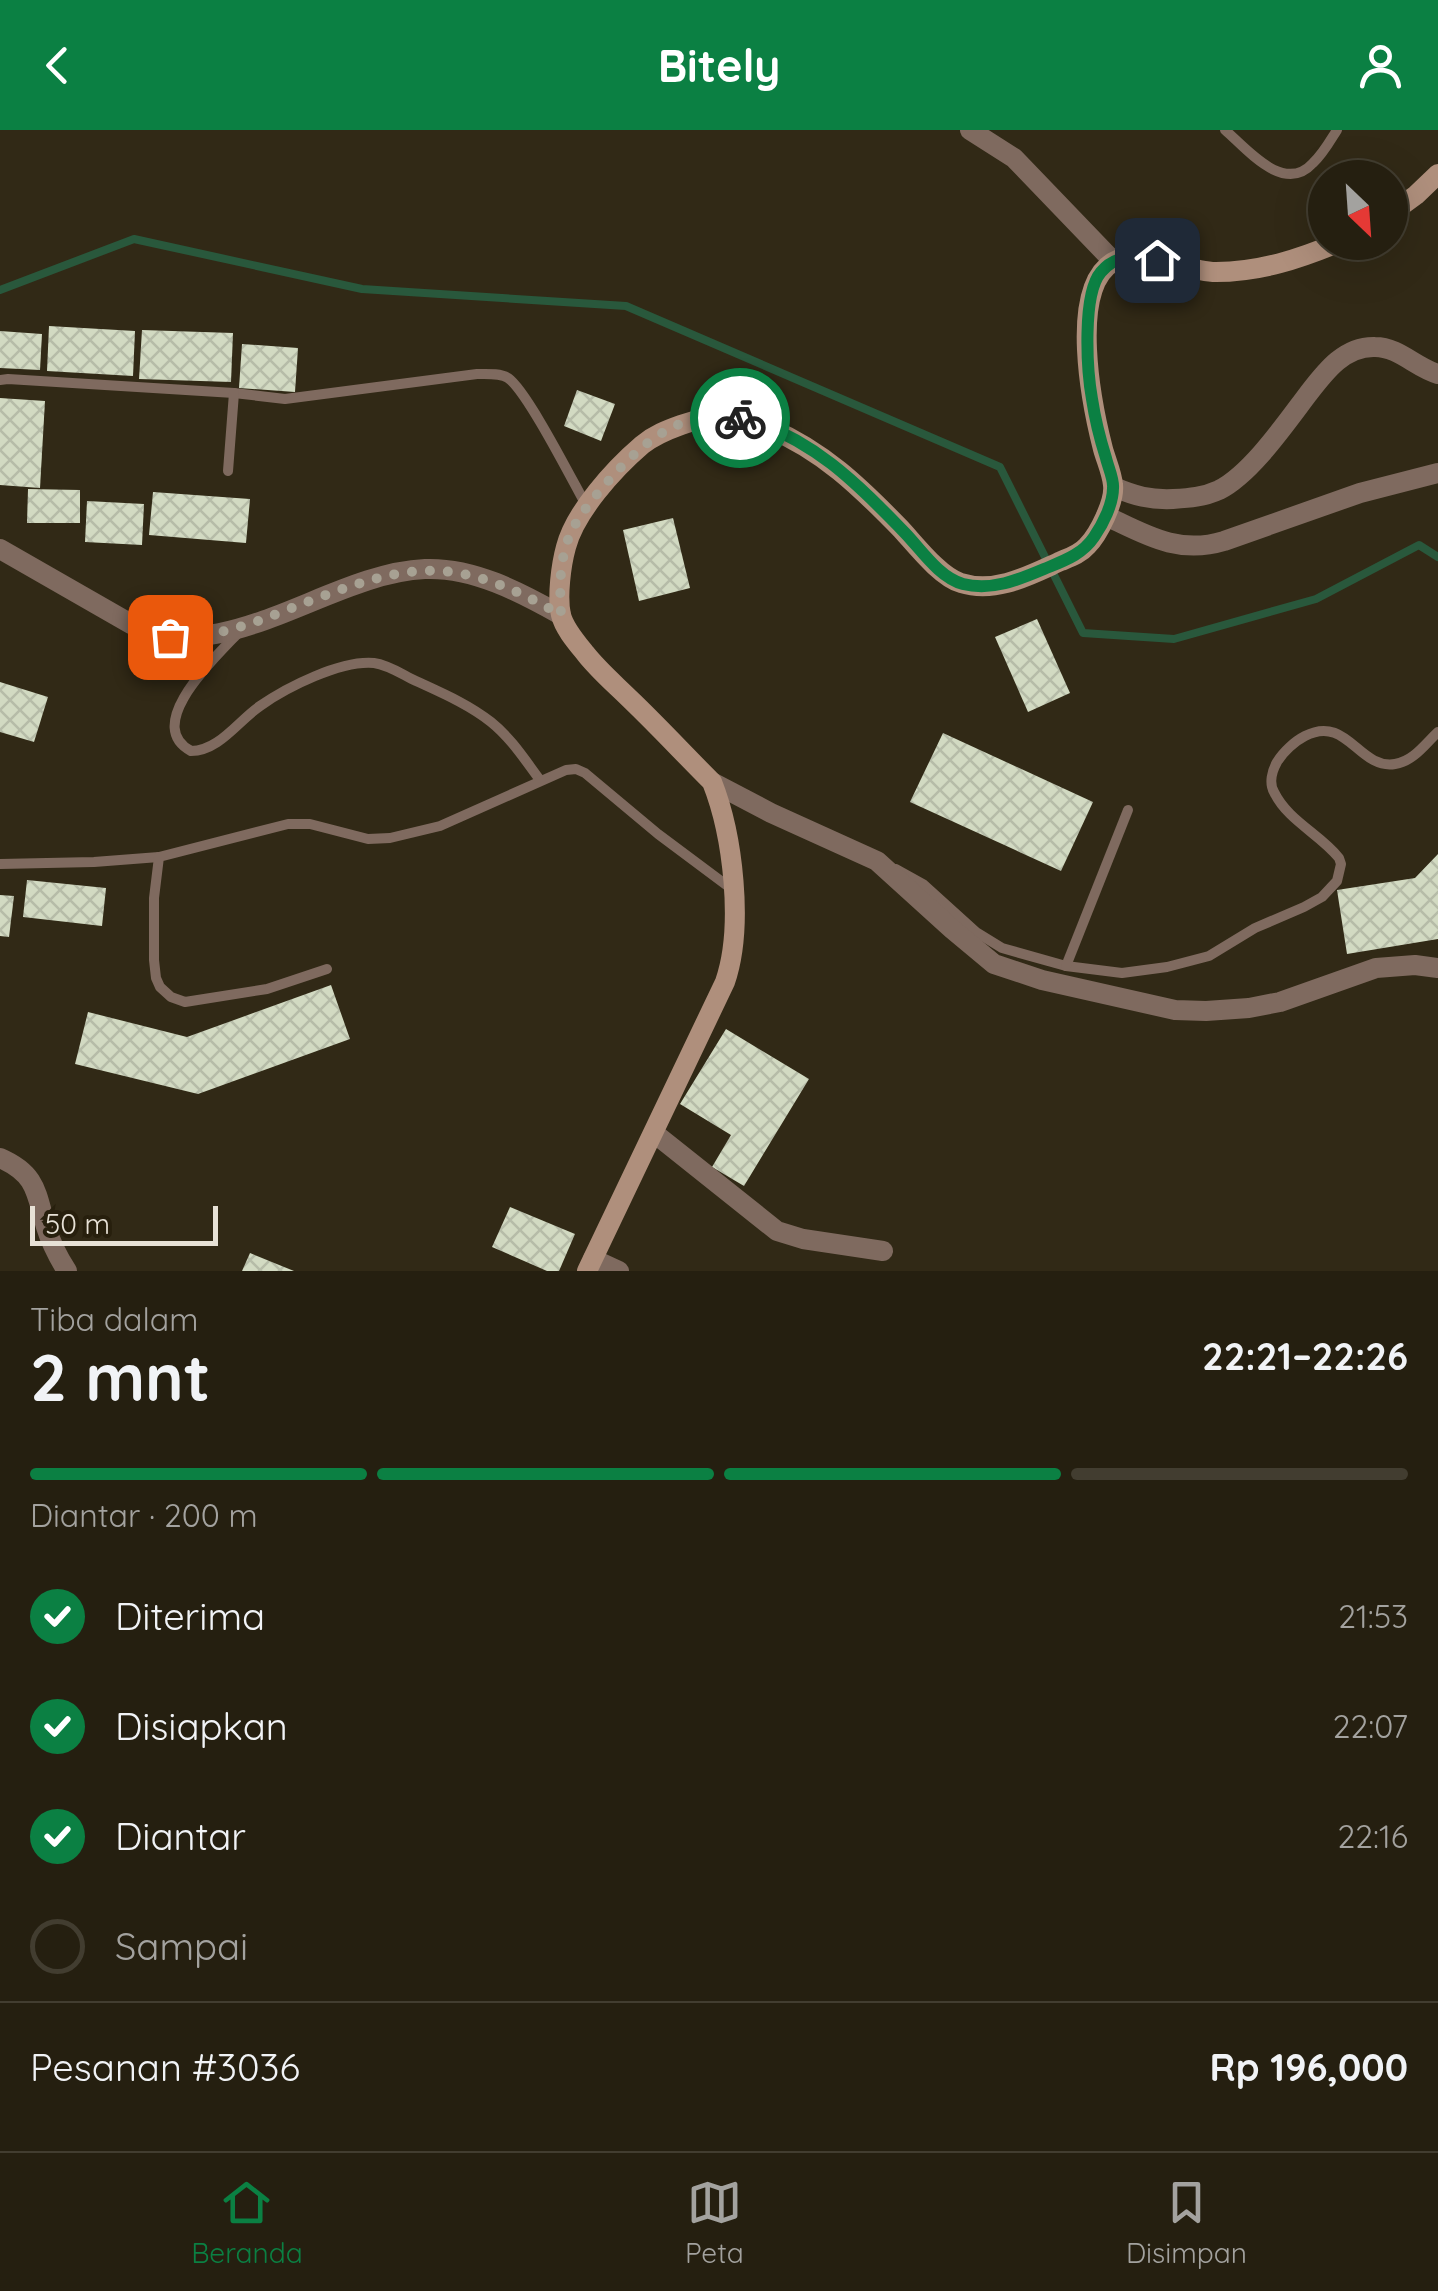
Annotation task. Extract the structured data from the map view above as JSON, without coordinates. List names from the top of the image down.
{
  "scale_bar": "50 m",
  "north": "bottom right",
  "page": {
    "header": "Bitely",
    "scale": "50 m",
    "heading": ["2 mnt", "Tiba dalam", "22:21–22:26"],
    "panel": ["Pesanan #3036", "Rp 196,000"],
    "bar": "Diantar · 200 m",
    "list": [
      ["Diterima", "21:53"],
      ["Disiapkan", "22:07"],
      ["Diantar", "22:16"],
      "Sampai"
    ],
    "tabs": ["Beranda", "Peta", "Disimpan"]
  }
}
